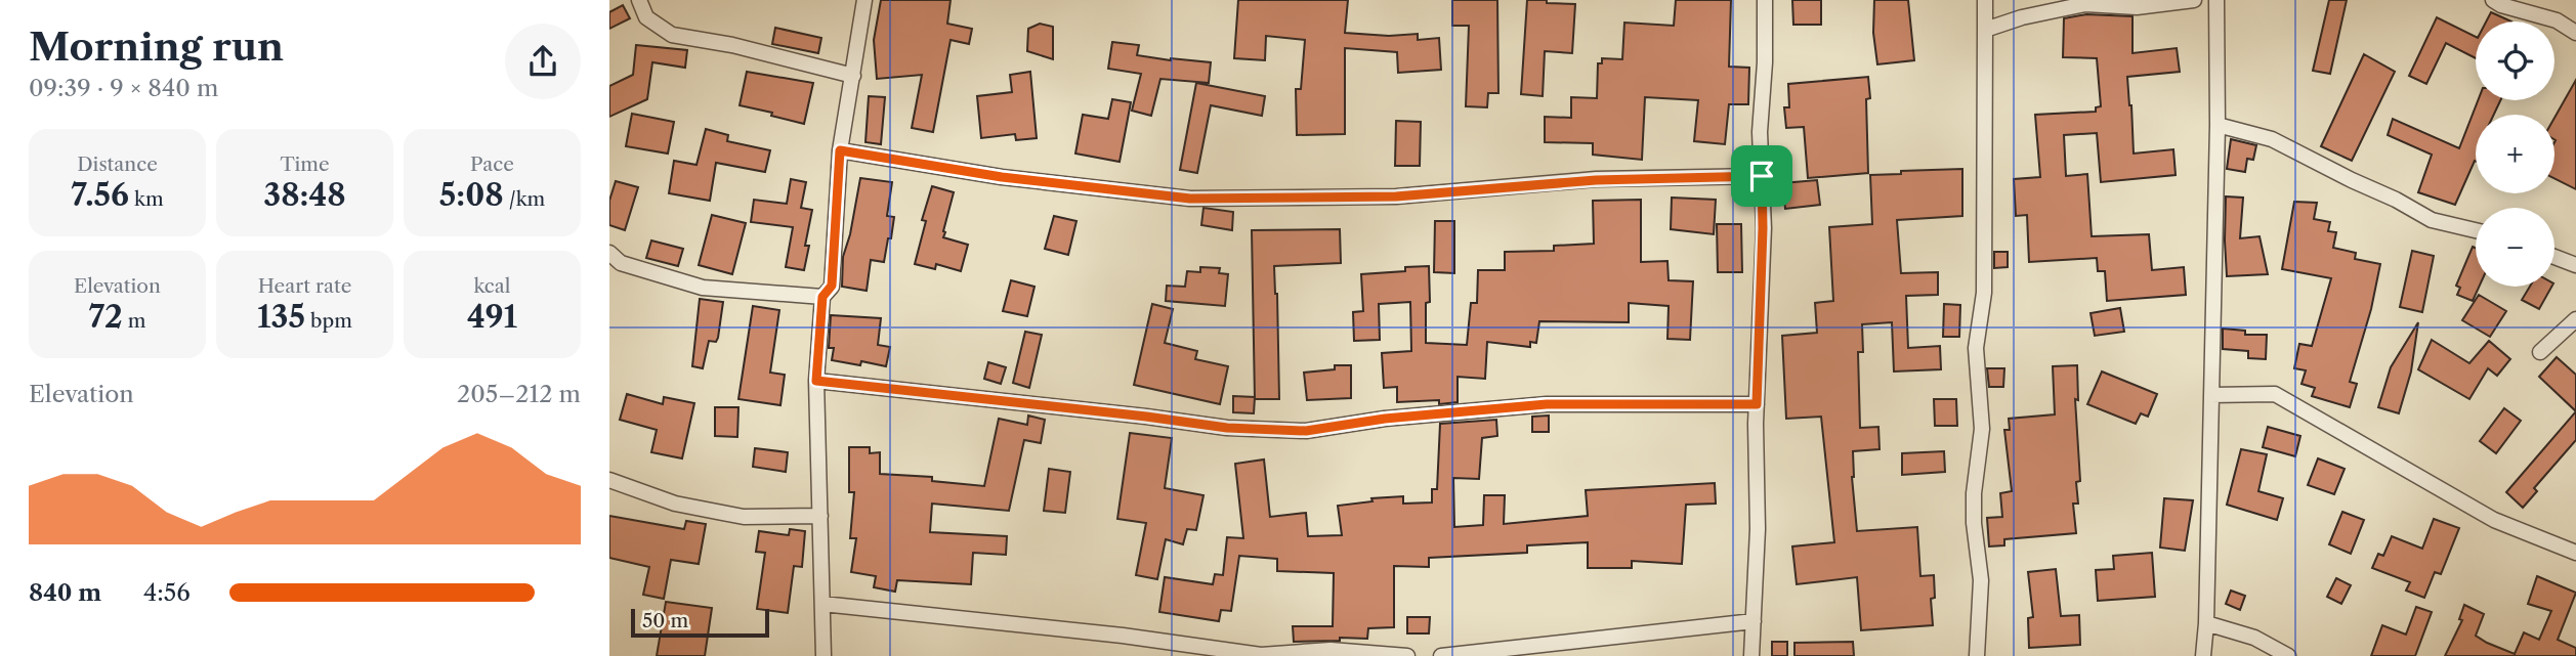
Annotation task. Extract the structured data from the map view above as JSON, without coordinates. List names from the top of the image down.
{
  "scale_bar": "50 m",
  "page": {
    "heading": ["Morning run", "09:39 · 9 × 840 m"],
    "map_buttons": ["+", "−"],
    "stats": [
      ["Distance", "7.56 km"],
      ["Time", "38:48"],
      ["Pace", "5:08 /km"],
      ["Elevation", "72 m"],
      ["Heart rate", "135 bpm"],
      ["kcal", "491"]
    ],
    "chart": ["Elevation", "205–212 m"],
    "list": [
      {
        "name": "840 m",
        "note": "4:56"
      }
    ],
    "scale": "50 m"
  }
}
